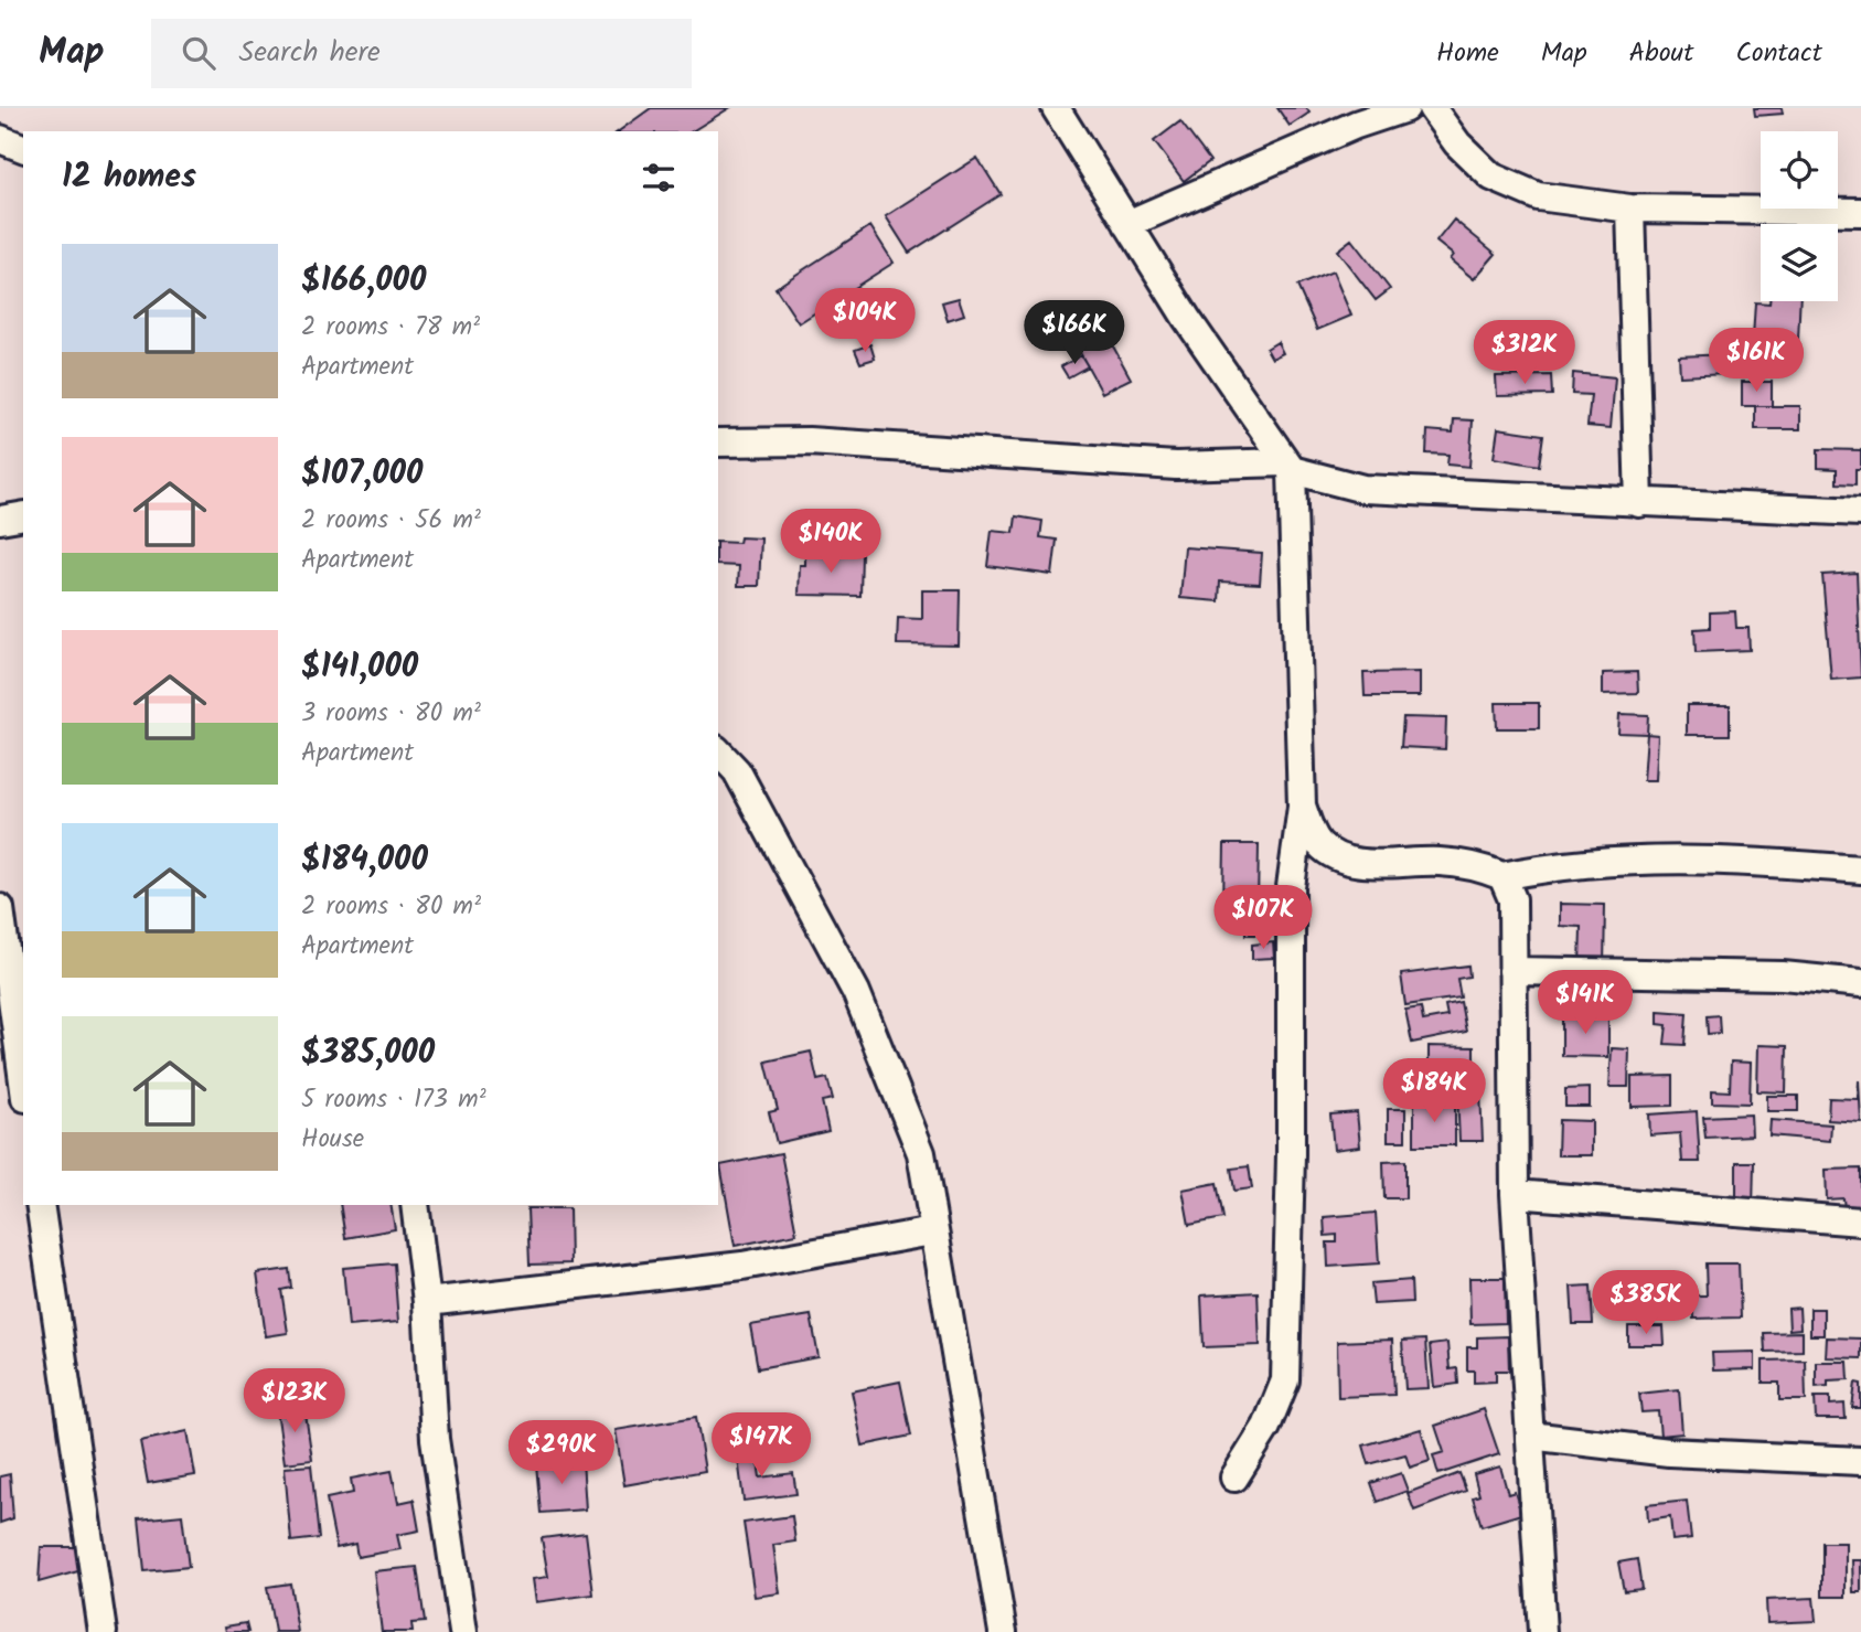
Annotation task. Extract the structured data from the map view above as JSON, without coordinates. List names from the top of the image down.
{
  "page": {
    "header": "Map",
    "search": "Search here",
    "nav": [
      "Home",
      "Map",
      "About",
      "Contact"
    ],
    "heading": "12 homes",
    "list": [
      {
        "name": "$166,000",
        "note": "2 rooms · 78 m² · Apartment"
      },
      {
        "name": "$107,000",
        "note": "2 rooms · 56 m² · Apartment"
      },
      {
        "name": "$141,000",
        "note": "3 rooms · 80 m² · Apartment"
      },
      {
        "name": "$184,000",
        "note": "2 rooms · 80 m² · Apartment"
      },
      {
        "name": "$385,000",
        "note": "5 rooms · 173 m² · House"
      }
    ],
    "price": [
      "$104K",
      "$166K",
      "$312K",
      "$161K",
      "$140K",
      "$107K",
      "$141K",
      "$184K",
      "$385K",
      "$123K",
      "$147K",
      "$290K"
    ]
  }
}
